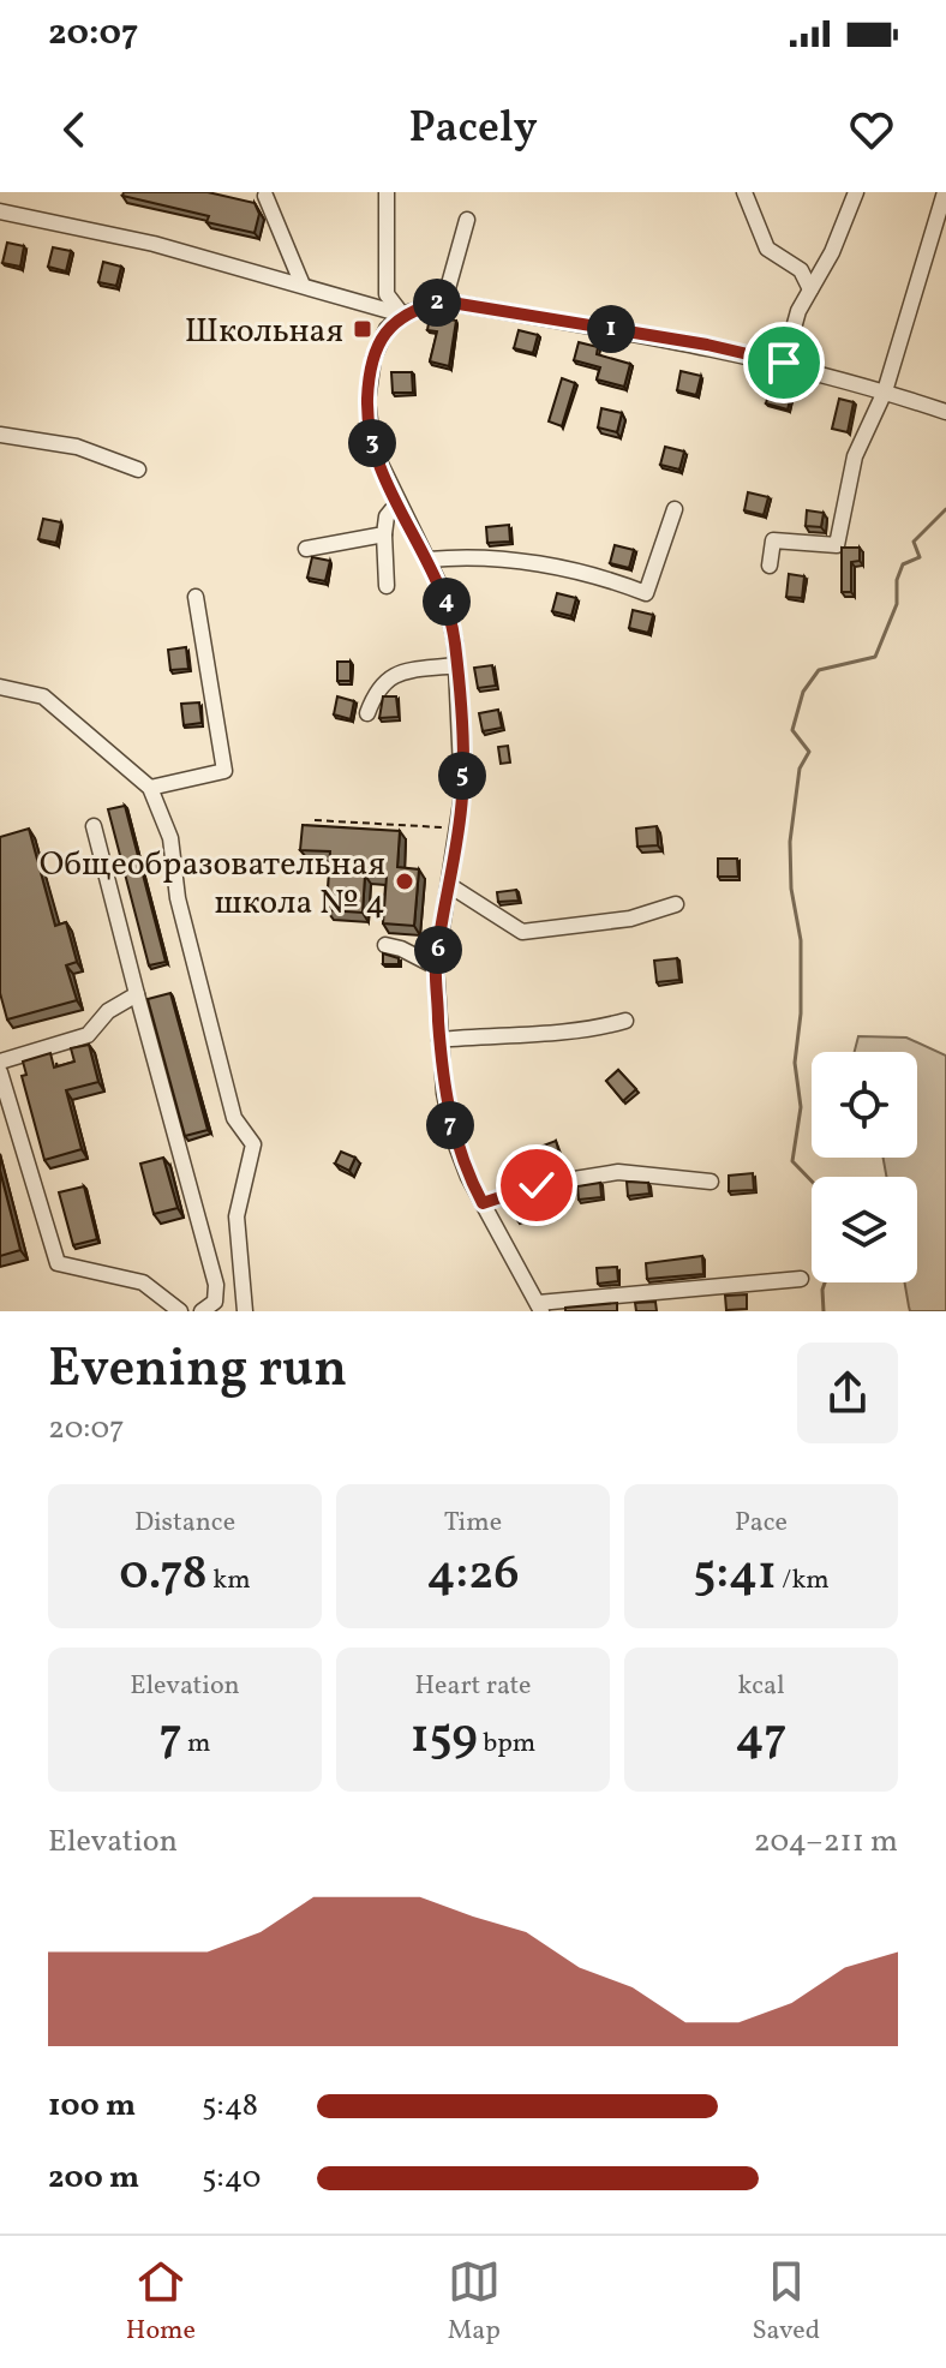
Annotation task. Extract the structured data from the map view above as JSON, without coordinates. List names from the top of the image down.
{
  "places": {
    "transit": ["Школьная"],
    "other": ["Общеобразовательная школа № 4"]
  },
  "page": {
    "status": "20:07",
    "header": "Pacely",
    "pins": [
      "2",
      "1",
      "3",
      "4",
      "5",
      "6",
      "7"
    ],
    "heading": ["Evening run", "20:07"],
    "stats": [
      ["Distance", "0.78 km"],
      ["Time", "4:26"],
      ["Pace", "5:41 /km"],
      ["Elevation", "7 m"],
      ["Heart rate", "159 bpm"],
      ["kcal", "47"]
    ],
    "chart": ["Elevation", "204–211 m"],
    "list": [
      {
        "name": "100 m",
        "note": "5:48"
      },
      {
        "name": "200 m",
        "note": "5:40"
      }
    ],
    "tabs": ["Home", "Map", "Saved"]
  }
}
